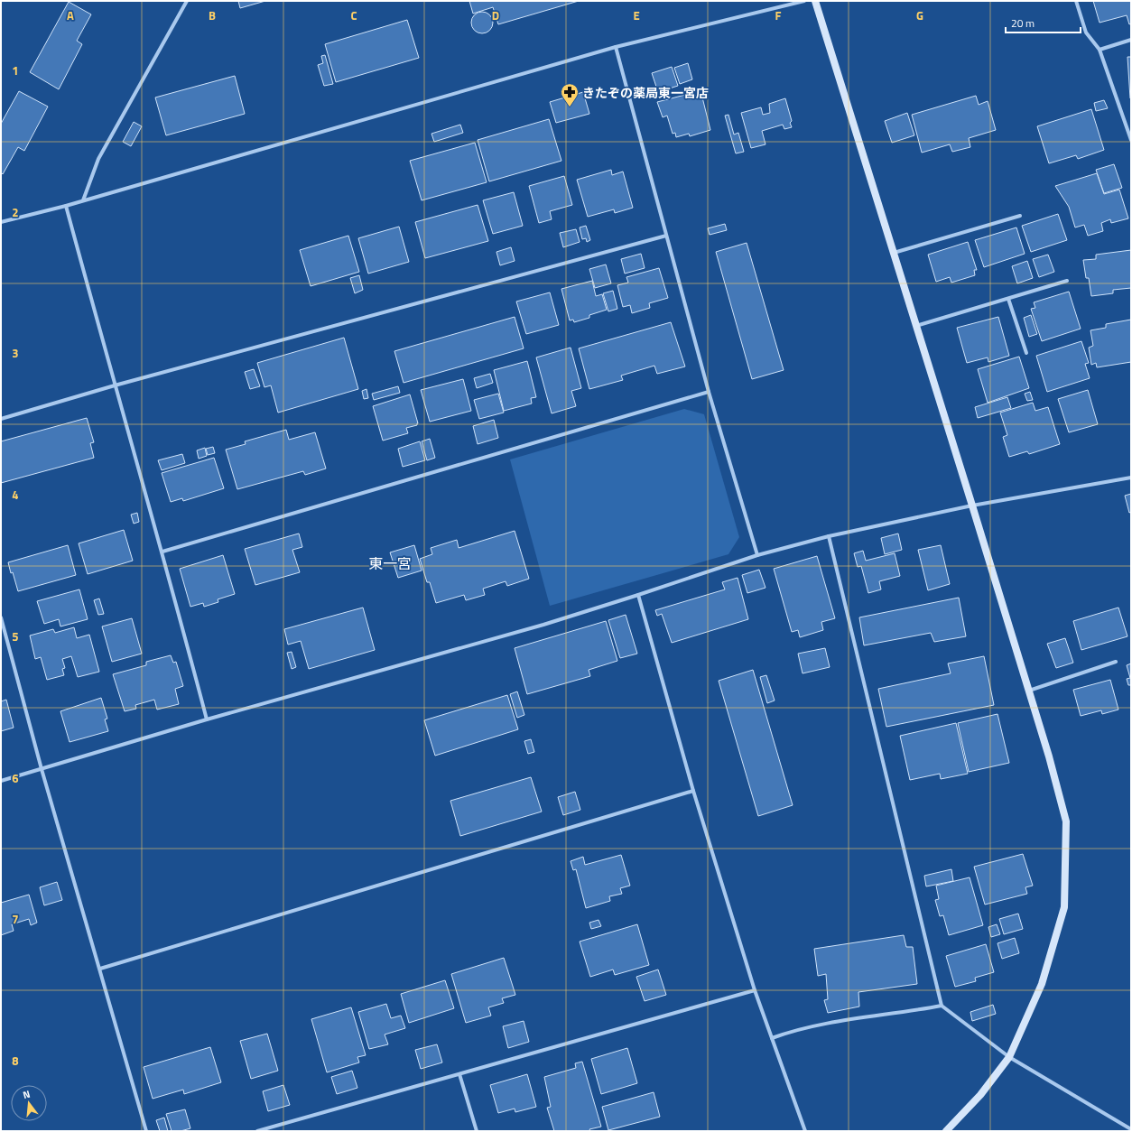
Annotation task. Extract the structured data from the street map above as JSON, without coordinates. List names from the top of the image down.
{
  "districts": ["東一宮"],
  "places": {
    "pharmacy": ["きたぞの薬局東一宮店"]
  },
  "scale_bar": "20 m",
  "north": "top",
  "grid": {
    "columns": [
      "A",
      "B",
      "C",
      "D",
      "E",
      "F",
      "G"
    ],
    "rows": [
      "1",
      "2",
      "3",
      "4",
      "5",
      "6",
      "7",
      "8"
    ]
  }
}
